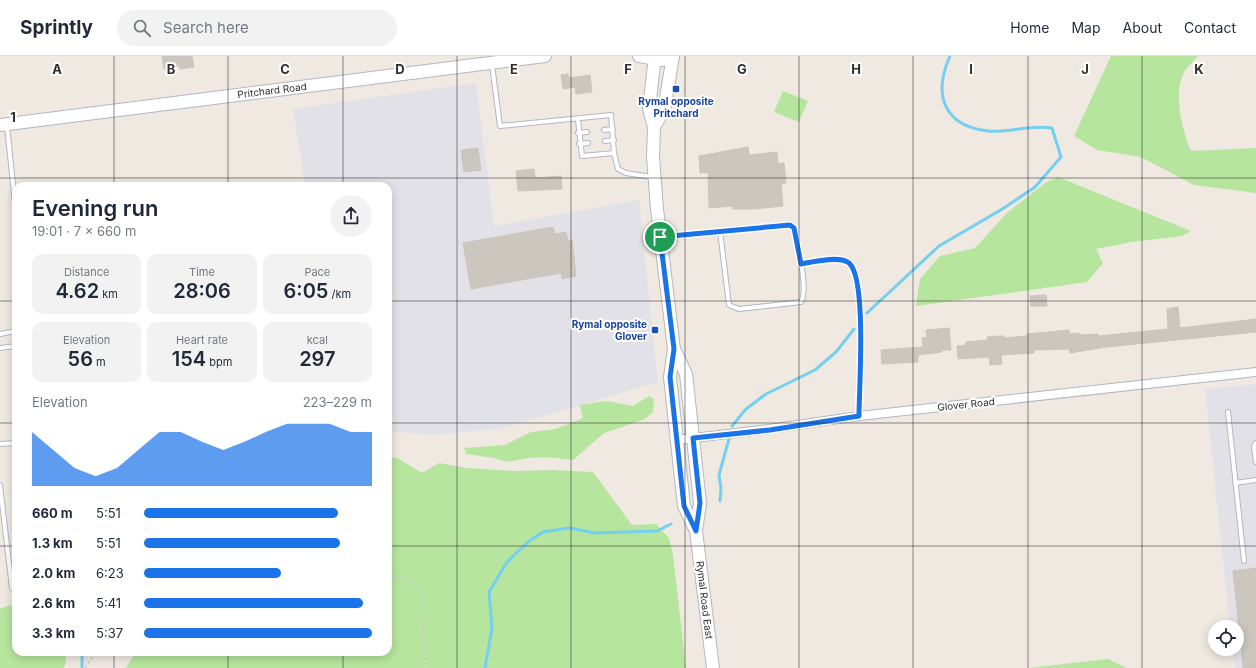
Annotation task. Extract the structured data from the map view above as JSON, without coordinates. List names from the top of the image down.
{
  "streets": {
    "main road": ["Pritchard Road", "Rymal Road East"],
    "street": ["Glover Road"]
  },
  "crossings": [
    ["Glover Road", "Rymal Road East"]
  ],
  "places": {
    "transit": ["Rymal opposite Pritchard", "Rymal opposite Glover"]
  },
  "page": {
    "header": "Sprintly",
    "search": "Search here",
    "nav": [
      "Home",
      "Map",
      "About",
      "Contact"
    ],
    "heading": ["Evening run", "19:01 · 7 × 660 m"],
    "stats": [
      ["Distance", "4.62 km"],
      ["Time", "28:06"],
      ["Pace", "6:05 /km"],
      ["Elevation", "56 m"],
      ["Heart rate", "154 bpm"],
      ["kcal", "297"]
    ],
    "chart": ["Elevation", "223–229 m"],
    "list": [
      {
        "name": "660 m",
        "note": "5:51"
      },
      {
        "name": "1.3 km",
        "note": "5:51"
      },
      {
        "name": "2.0 km",
        "note": "6:23"
      },
      {
        "name": "2.6 km",
        "note": "5:41"
      },
      {
        "name": "3.3 km",
        "note": "5:37"
      }
    ]
  },
  "grid": {
    "columns": [
      "A",
      "B",
      "C",
      "D",
      "E",
      "F",
      "G",
      "H",
      "I",
      "J",
      "K"
    ],
    "rows": ["1"]
  }
}
